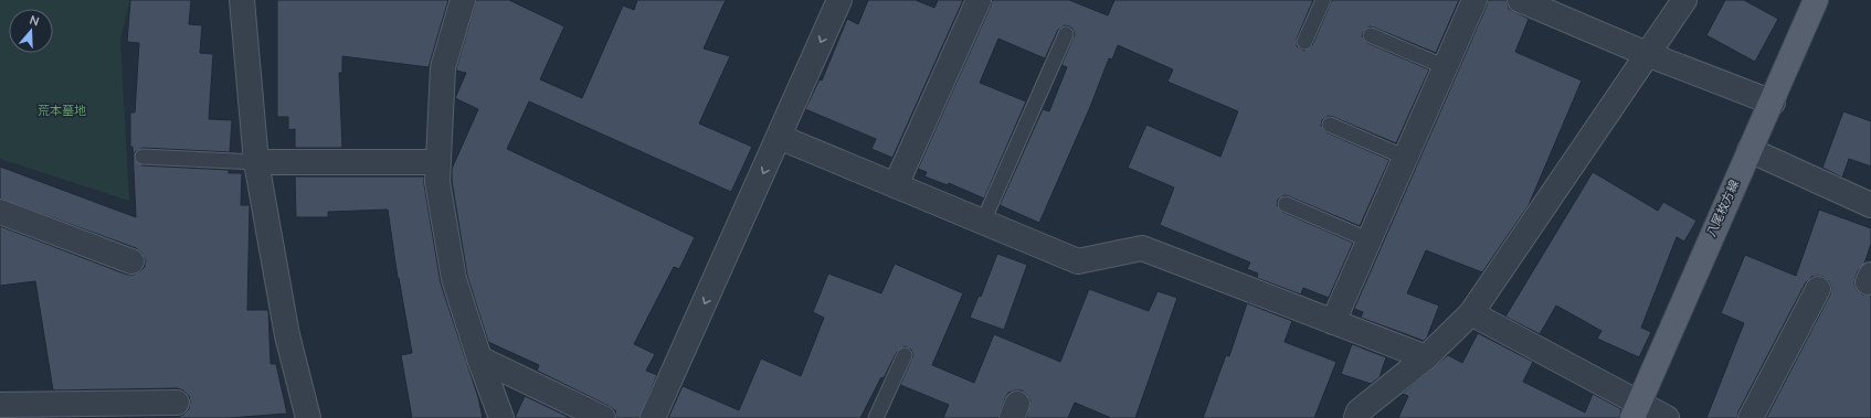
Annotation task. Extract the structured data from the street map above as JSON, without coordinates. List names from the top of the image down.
{
  "streets": {
    "main road": ["八尾枚方線"]
  },
  "parks": ["荒本墓地"],
  "north": "top"
}
